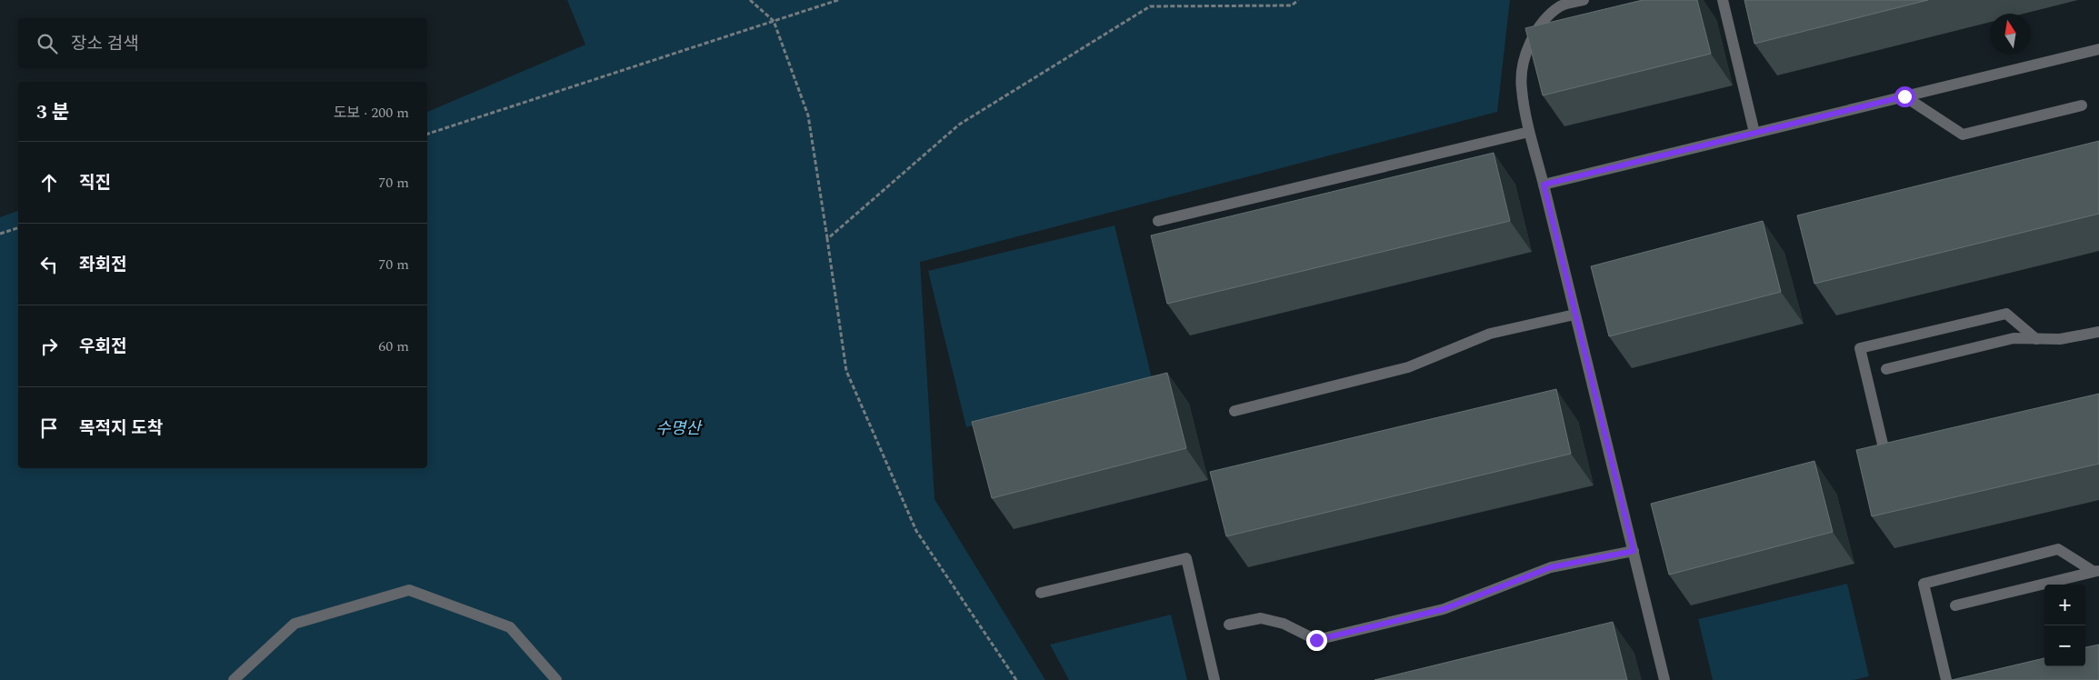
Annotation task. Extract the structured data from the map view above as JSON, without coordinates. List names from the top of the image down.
{
  "parks": ["수명산"],
  "north": "top",
  "page": {
    "search": "장소 검색",
    "heading": ["3 분", "도보 · 200 m"],
    "list": [
      ["직진", "70 m"],
      ["좌회전", "70 m"],
      ["우회전", "60 m"],
      "목적지 도착"
    ],
    "map_buttons": ["+", "−"]
  }
}
